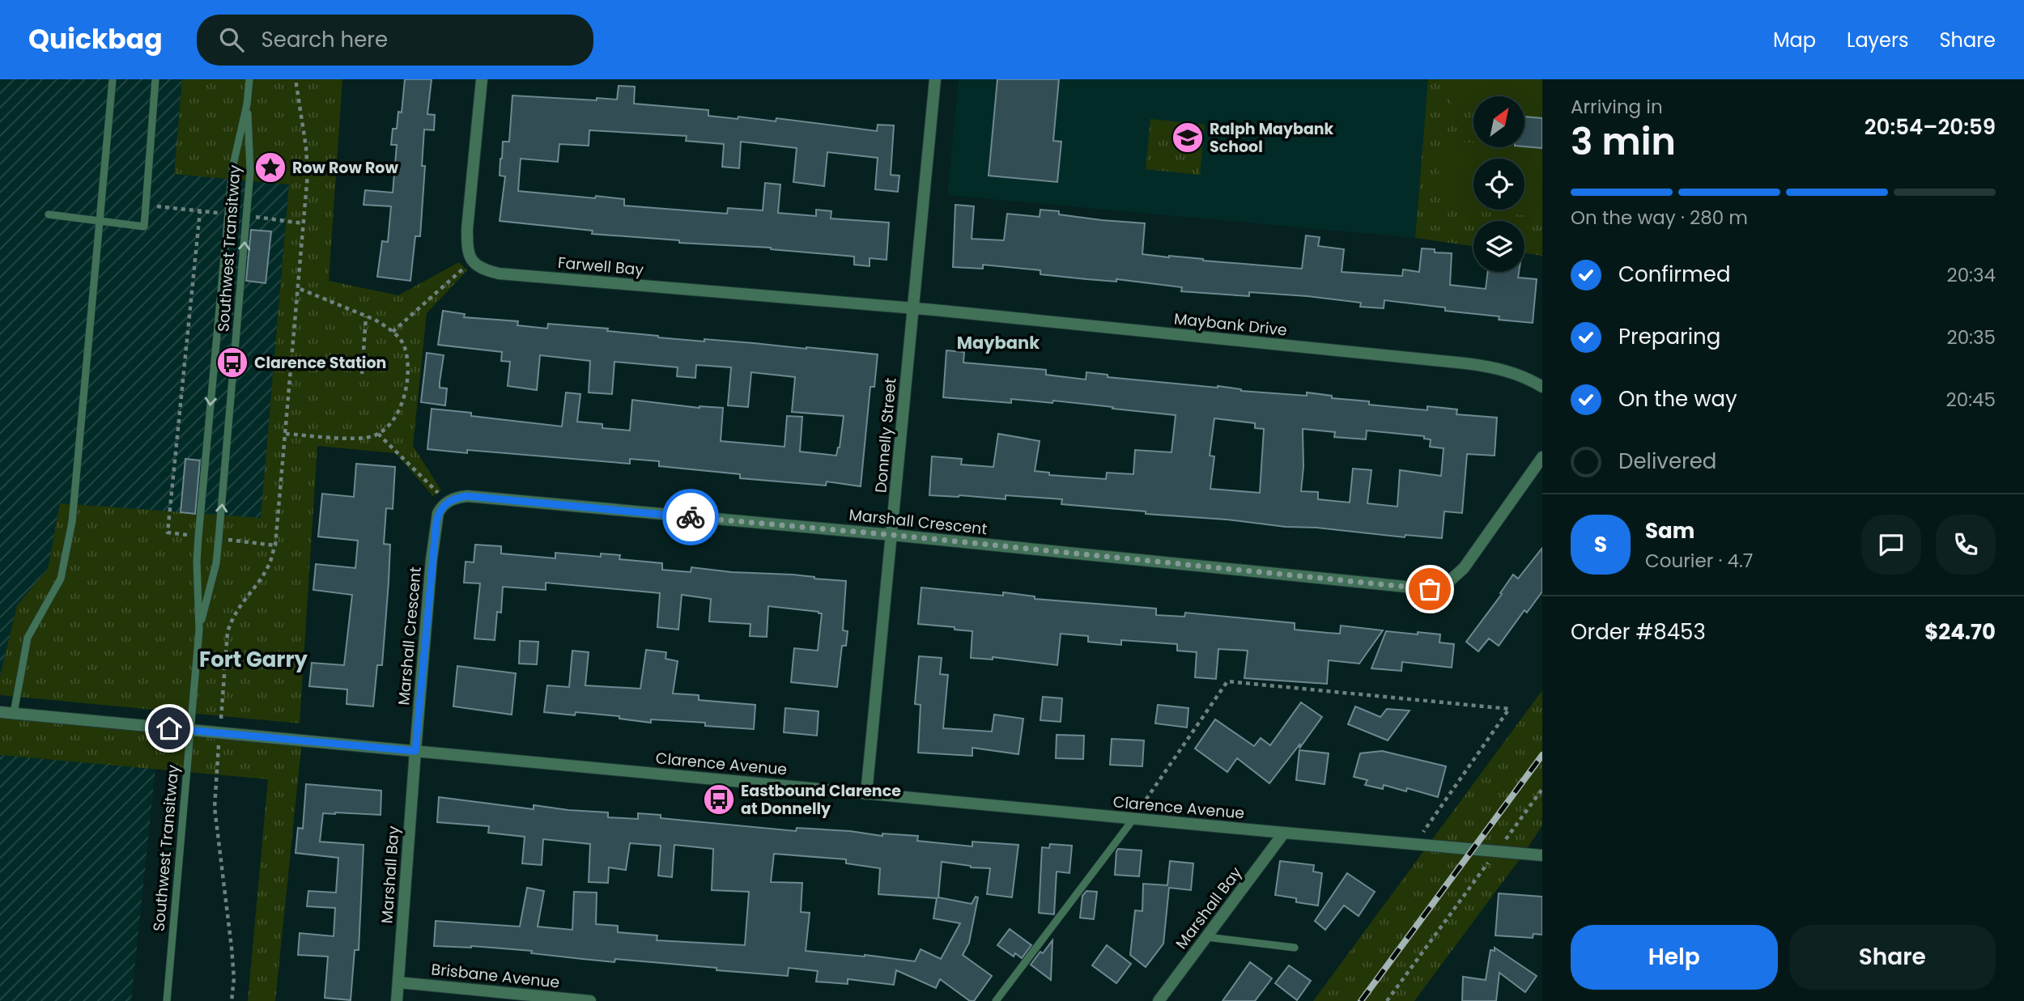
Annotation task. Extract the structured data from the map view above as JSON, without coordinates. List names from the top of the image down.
{
  "streets": {
    "street": [
      "Farwell Bay",
      "Maybank Drive",
      "Donnelly Street",
      "Marshall Crescent",
      "Clarence Avenue",
      "Marshall Bay",
      "Brisbane Avenue"
    ],
    "lane": ["Southwest Transitway"]
  },
  "crossings": [
    ["Southwest Transitway", "Clarence Avenue"],
    ["Farwell Bay", "Maybank Drive"],
    ["Farwell Bay", "Donnelly Street"],
    ["Maybank Drive", "Donnelly Street"],
    ["Donnelly Street", "Marshall Crescent"],
    ["Donnelly Street", "Clarence Avenue"],
    ["Marshall Crescent", "Clarence Avenue"],
    ["Marshall Crescent", "Marshall Bay"],
    ["Clarence Avenue", "Marshall Bay"],
    ["Marshall Bay", "Brisbane Avenue"]
  ],
  "districts": ["Maybank", "Fort Garry"],
  "places": {
    "school or university": ["Ralph Maybank School"],
    "place": ["Row Row Row"],
    "bus stop": ["Clarence Station", "Eastbound Clarence at Donnelly"]
  },
  "north": "top right",
  "page": {
    "header": "Quickbag",
    "search": "Search here",
    "nav": ["Map", "Layers", "Share"],
    "heading": ["3 min", "Arriving in", "20:54–20:59"],
    "panel": [
      "Sam",
      "Courier · 4.7",
      "Order #8453",
      "$24.70"
    ],
    "bar": "On the way · 280 m",
    "list": [
      ["Confirmed", "20:34"],
      ["Preparing", "20:35"],
      ["On the way", "20:45"],
      "Delivered"
    ],
    "round": "S",
    "buttons": ["Help", "Share"]
  }
}
